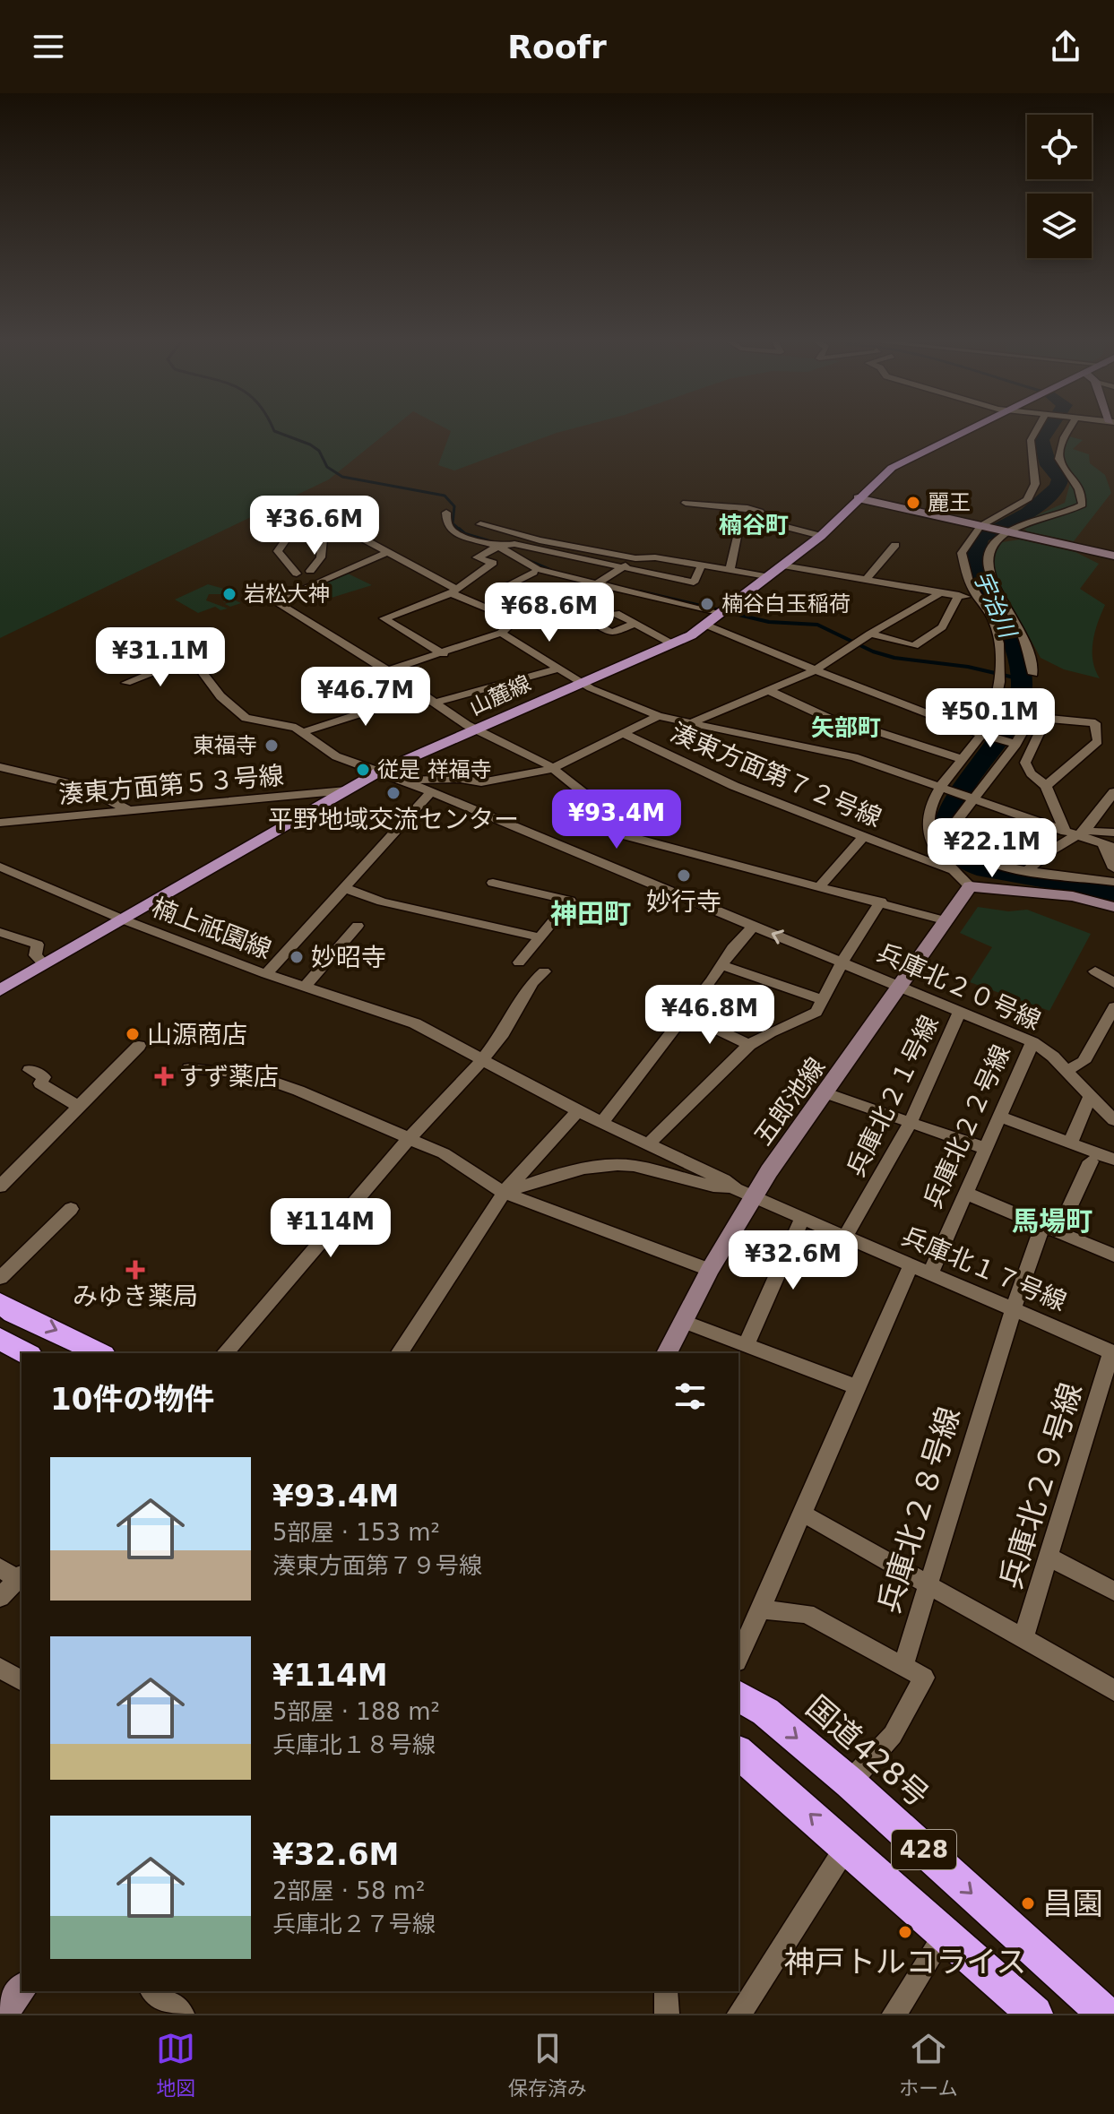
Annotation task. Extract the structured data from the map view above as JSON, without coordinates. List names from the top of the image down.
{
  "streets": {
    "highway": ["国道428号", "428"],
    "main road": ["山麓線"],
    "street": [
      "湊東方面第７２号線",
      "湊東方面第５３号線",
      "楠上祇園線",
      "兵庫北２０号線",
      "兵庫北２１号線",
      "五郎池線",
      "兵庫北２２号線",
      "兵庫北１７号線",
      "兵庫北２９号線",
      "兵庫北２８号線"
    ]
  },
  "crossings": [
    ["山麓線", "湊東方面第５３号線"],
    ["山麓線", "楠上祇園線"],
    ["山麓線", "兵庫北２０号線"],
    ["楠上祇園線", "兵庫北１７号線"],
    ["兵庫北２０号線", "兵庫北２１号線"],
    ["兵庫北２０号線", "五郎池線"],
    ["兵庫北２０号線", "兵庫北２２号線"],
    ["兵庫北２１号線", "兵庫北１７号線"],
    ["五郎池線", "兵庫北１７号線"],
    ["兵庫北２２号線", "兵庫北１７号線"],
    ["兵庫北１７号線", "兵庫北２９号線"],
    ["兵庫北１７号線", "兵庫北２８号線"]
  ],
  "districts": [
    "楠谷町",
    "矢部町",
    "神田町",
    "馬場町"
  ],
  "water": ["宇治川"],
  "places": {
    "other": [
      "麗王",
      "岩松大神",
      "楠谷白玉稲荷",
      "東福寺",
      "従是 祥福寺",
      "平野地域交流センター",
      "妙行寺",
      "妙昭寺",
      "山源商店",
      "昌園",
      "神戸トルコライス"
    ],
    "health": ["すず薬店", "みゆき薬局"]
  },
  "page": {
    "header": "Roofr",
    "price": [
      "¥36.6M",
      "¥68.6M",
      "¥31.1M",
      "¥46.7M",
      "¥50.1M",
      "¥93.4M",
      "¥22.1M",
      "¥46.8M",
      "¥114M",
      "¥32.6M"
    ],
    "heading": "10件の物件",
    "list": [
      {
        "name": "¥93.4M",
        "note": "5部屋 · 153 m² · 湊東方面第７９号線"
      },
      {
        "name": "¥114M",
        "note": "5部屋 · 188 m² · 兵庫北１８号線"
      },
      {
        "name": "¥32.6M",
        "note": "2部屋 · 58 m² · 兵庫北２７号線"
      }
    ],
    "tabs": ["地図", "保存済み", "ホーム"]
  }
}
